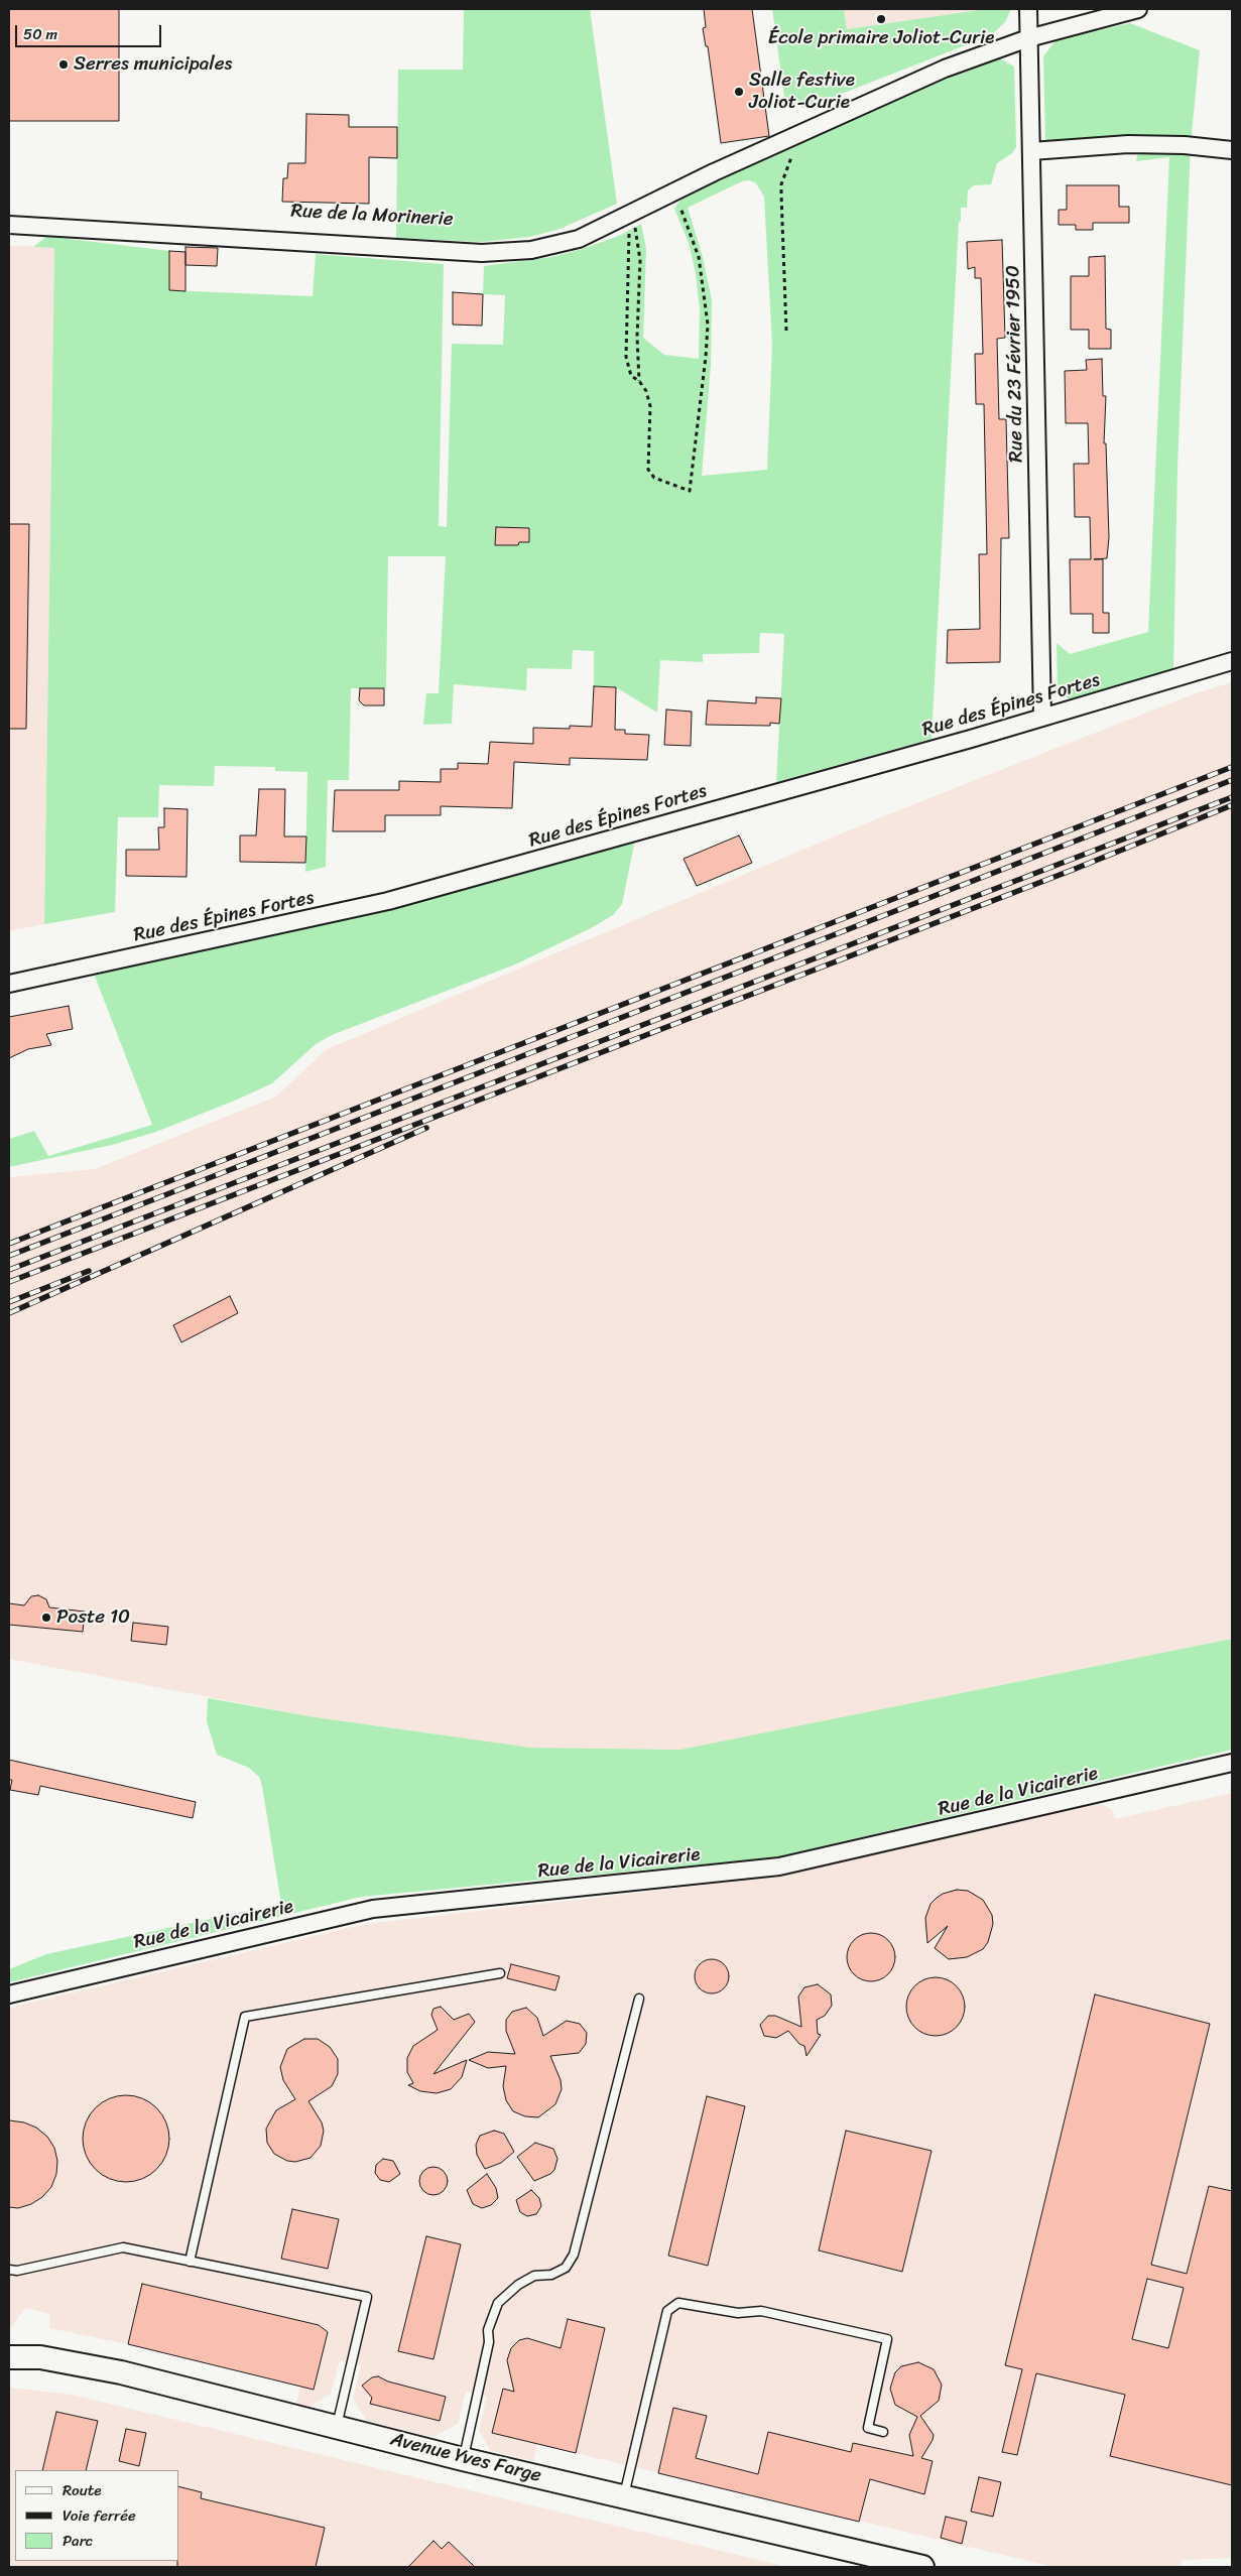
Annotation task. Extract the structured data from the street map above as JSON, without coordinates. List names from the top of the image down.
{
  "streets": {
    "street": [
      "Rue de la Morinerie",
      "Rue du 23 Février 1950",
      "Rue des Épines Fortes",
      "Rue de la Vicairerie",
      "Avenue Yves Farge"
    ]
  },
  "crossings": [
    ["Rue de la Morinerie", "Rue du 23 Février 1950"],
    ["Rue du 23 Février 1950", "Rue des Épines Fortes"]
  ],
  "places": [
    "École primaire Joliot-Curie",
    "Serres municipales",
    "Salle festive Joliot-Curie",
    "Poste 10"
  ],
  "legend": ["Route", "Voie ferrée", "Parc"],
  "scale_bar": "50 m"
}
